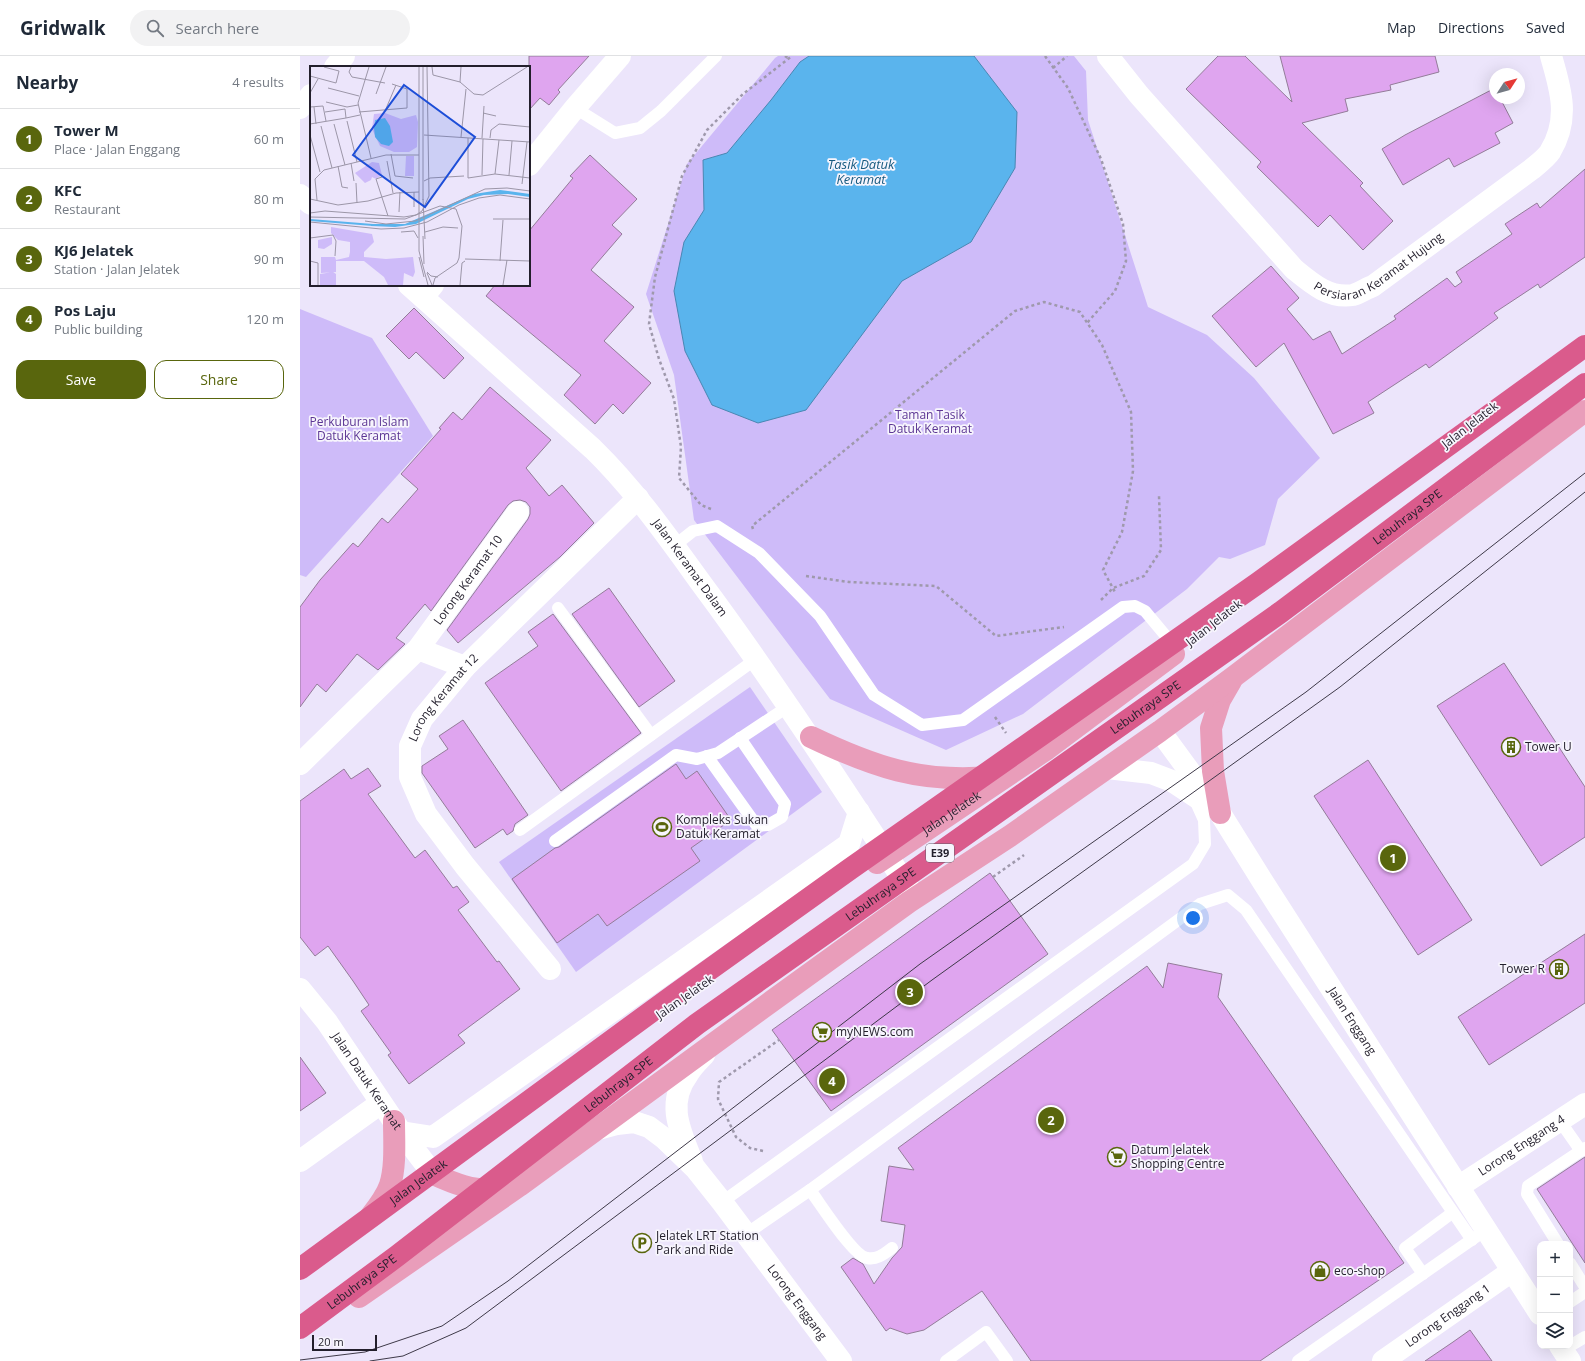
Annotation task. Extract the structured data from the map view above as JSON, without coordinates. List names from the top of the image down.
{
  "streets": {
    "highway": ["Lebuhraya SPE", "E39"],
    "main road": ["Jalan Jelatek"],
    "street": [
      "Persiaran Keramat Hujung",
      "Jalan Keramat Dalam",
      "Lorong Keramat 10",
      "Lorong Keramat 12",
      "Jalan Enggang",
      "Jalan Datuk Keramat",
      "Lorong Enggang 4",
      "Lorong Enggang",
      "Lorong Enggang 1"
    ]
  },
  "crossings": [
    ["Jalan Jelatek", "Jalan Keramat Dalam"],
    ["Jalan Jelatek", "Jalan Datuk Keramat"],
    ["Jalan Keramat Dalam", "Lorong Keramat 12"],
    ["Jalan Enggang", "Lorong Enggang 4"],
    ["Jalan Enggang", "Lorong Enggang 1"]
  ],
  "water": ["Tasik Datuk Keramat"],
  "parks": ["Taman Tasik Datuk Keramat", "Perkuburan Islam Datuk Keramat"],
  "places": {
    "building": ["Tower U", "Tower R"],
    "sports": ["Kompleks Sukan Datuk Keramat"],
    "supermarket": ["myNEWS.com", "Datum Jelatek Shopping Centre"],
    "parking": ["Jelatek LRT Station Park and Ride"],
    "shop": ["eco-shop"]
  },
  "scale_bar": "20 m",
  "north": "top right",
  "page": {
    "header": "Gridwalk",
    "search": "Search here",
    "nav": ["Map", "Directions", "Saved"],
    "heading": ["Nearby", "4 results"],
    "list": [
      {
        "mark": "1",
        "name": "Tower M",
        "note": "Place · Jalan Enggang",
        "value": "60 m"
      },
      {
        "mark": "2",
        "name": "KFC",
        "note": "Restaurant",
        "value": "80 m"
      },
      {
        "mark": "3",
        "name": "KJ6 Jelatek",
        "note": "Station · Jalan Jelatek",
        "value": "90 m"
      },
      {
        "mark": "4",
        "name": "Pos Laju",
        "note": "Public building",
        "value": "120 m"
      }
    ],
    "buttons": ["Save", "Share"],
    "pins": [
      "1",
      "3",
      "4",
      "2"
    ],
    "map_buttons": ["+", "−"],
    "scale": "20 m"
  }
}
